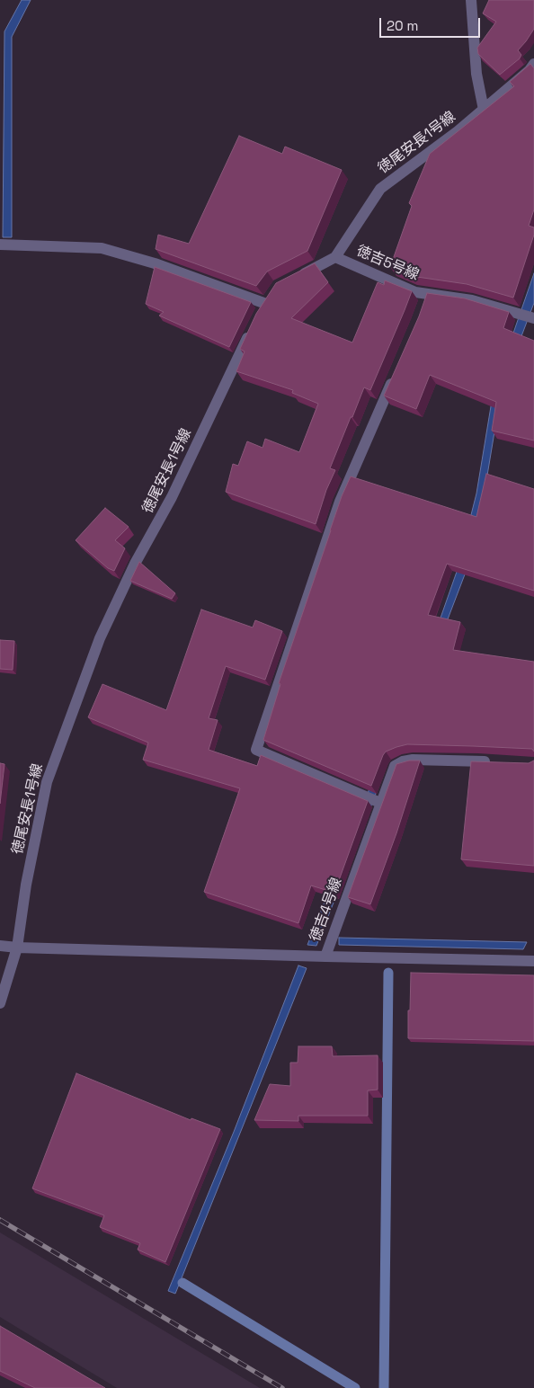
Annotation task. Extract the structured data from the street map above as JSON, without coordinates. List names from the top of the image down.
{
  "streets": {
    "street": ["徳尾安長1号線", "徳吉5号線", "徳吉4号線"]
  },
  "crossings": [
    ["徳尾安長1号線", "徳吉5号線"],
    ["徳尾安長1号線", "徳吉4号線"]
  ],
  "scale_bar": "20 m"
}
